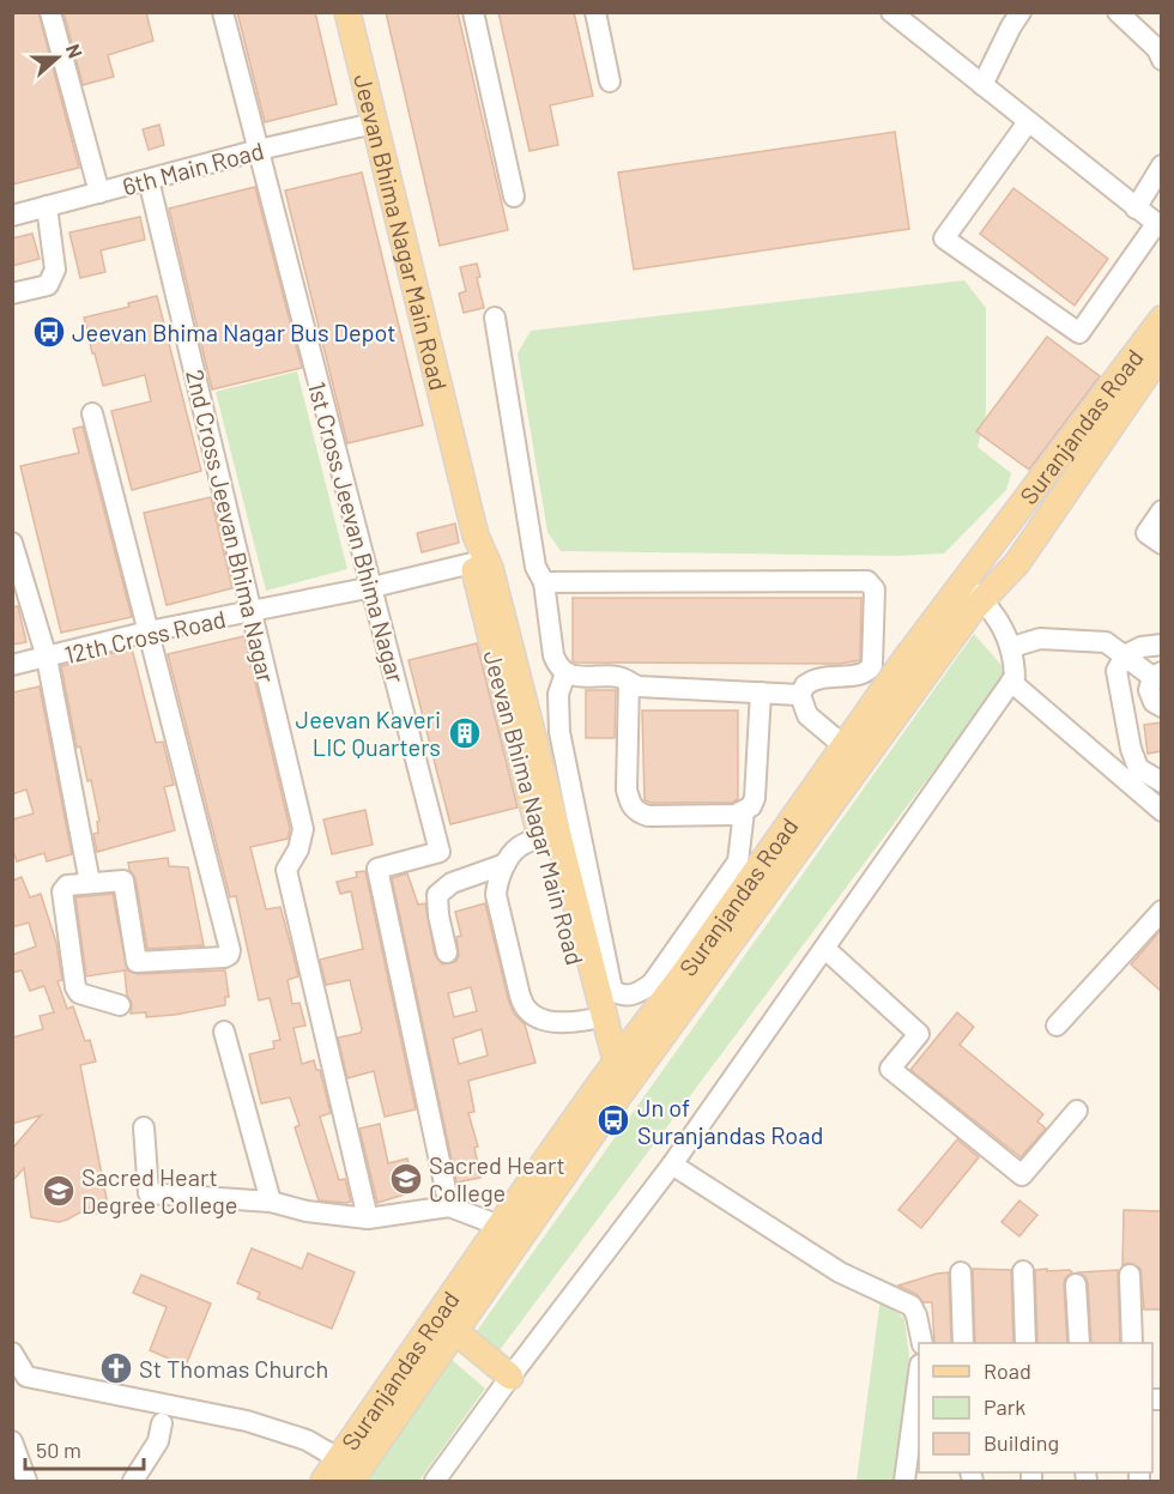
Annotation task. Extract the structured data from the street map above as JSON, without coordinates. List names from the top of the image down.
{
  "streets": {
    "main road": ["Jeevan Bhima Nagar Main Road", "Suranjandas Road"],
    "street": [
      "6th Main Road",
      "2nd Cross Jeevan Bhima Nagar",
      "1st Cross Jeevan Bhima Nagar",
      "12th Cross Road"
    ]
  },
  "crossings": [
    ["6th Main Road", "Jeevan Bhima Nagar Main Road"],
    ["6th Main Road", "2nd Cross Jeevan Bhima Nagar"],
    ["6th Main Road", "1st Cross Jeevan Bhima Nagar"],
    ["Jeevan Bhima Nagar Main Road", "Suranjandas Road"],
    ["Jeevan Bhima Nagar Main Road", "12th Cross Road"],
    ["2nd Cross Jeevan Bhima Nagar", "12th Cross Road"],
    ["1st Cross Jeevan Bhima Nagar", "12th Cross Road"]
  ],
  "places": {
    "bus stop": ["Jeevan Bhima Nagar Bus Depot", "Jn of Suranjandas Road"],
    "building": ["Jeevan Kaveri LIC Quarters"],
    "school or university": ["Sacred Heart College", "Sacred Heart Degree College"],
    "church": ["St Thomas Church"]
  },
  "legend": ["Road", "Park", "Building"],
  "scale_bar": "50 m",
  "north": "right"
}
